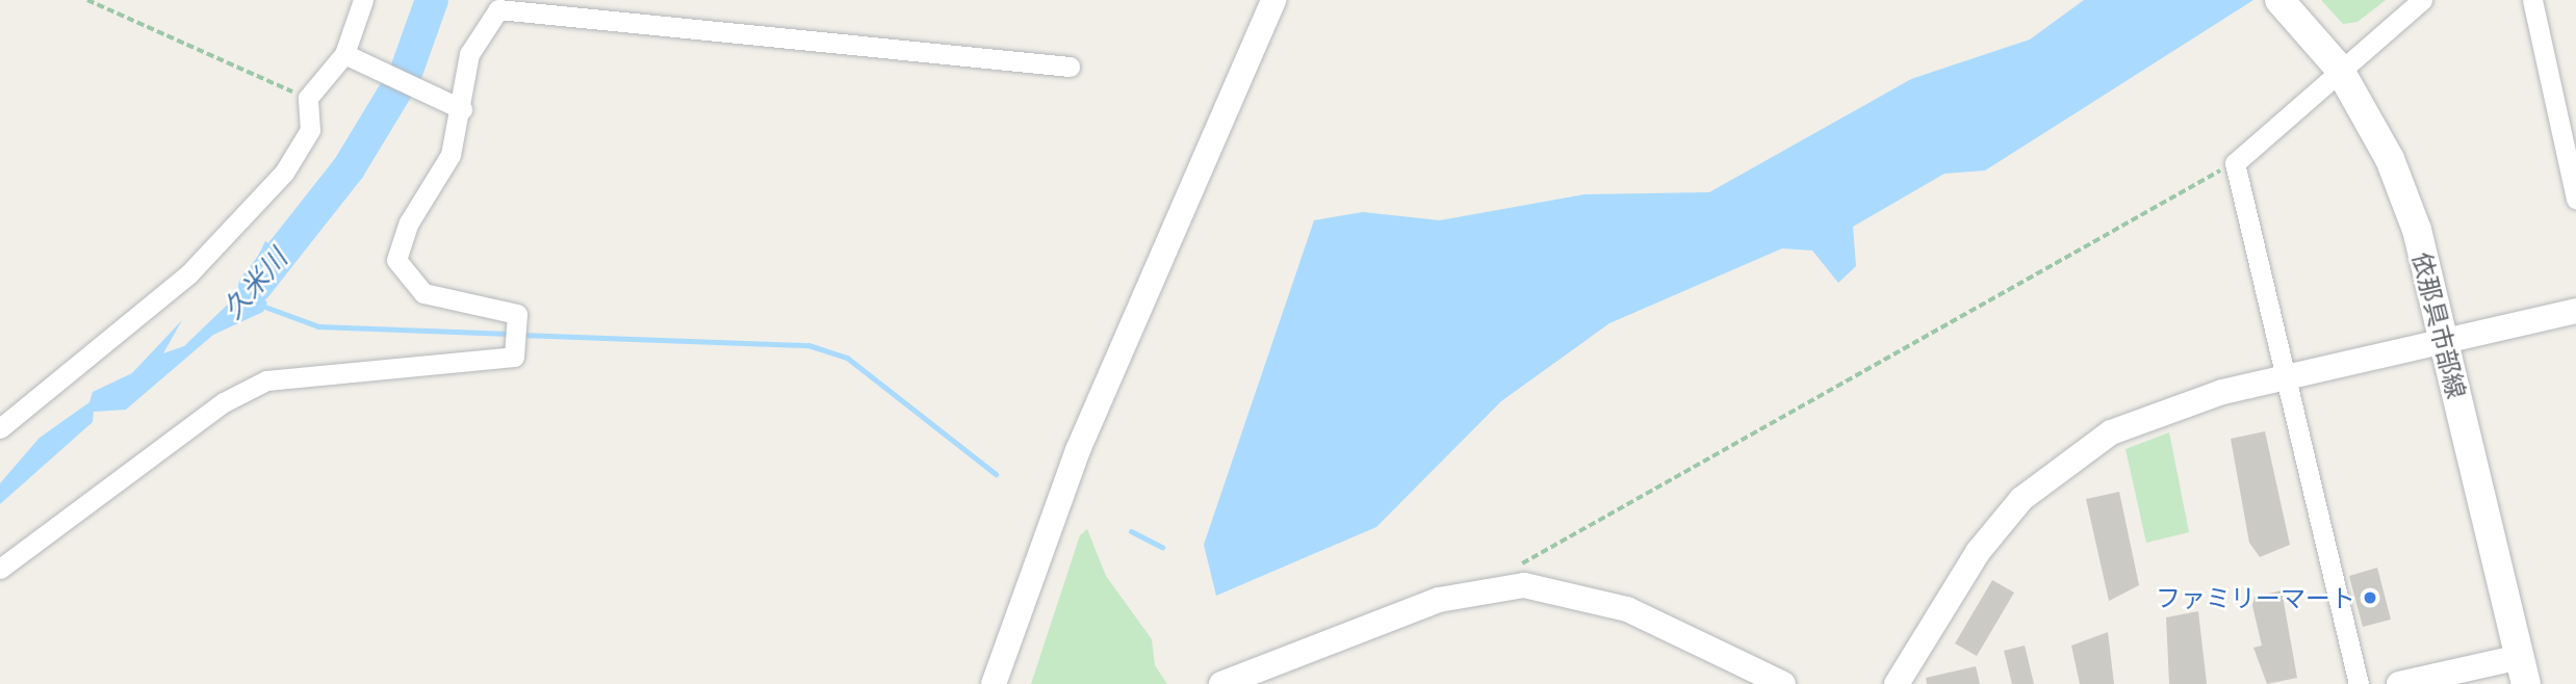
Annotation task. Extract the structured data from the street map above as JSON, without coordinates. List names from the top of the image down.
{
  "streets": {
    "main road": ["依那具市部線"]
  },
  "water": ["久米川"],
  "places": ["ファミリーマート"]
}
